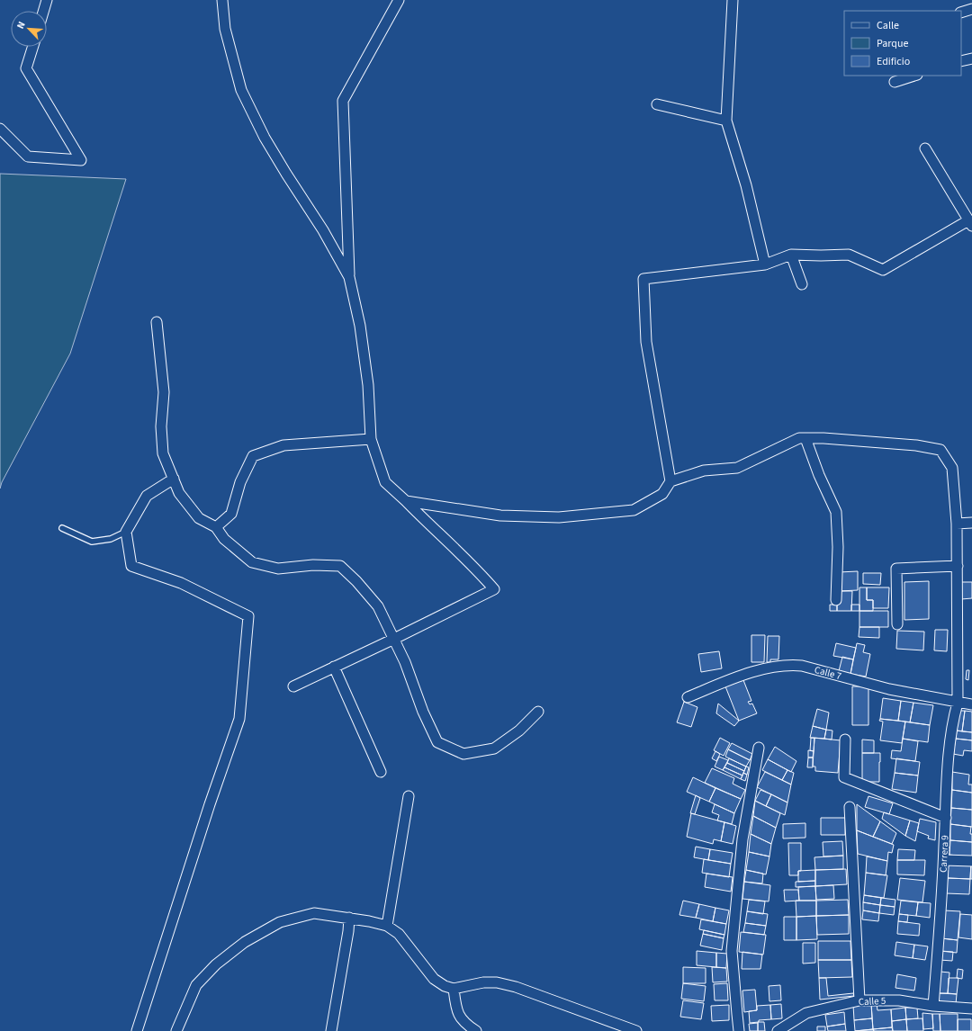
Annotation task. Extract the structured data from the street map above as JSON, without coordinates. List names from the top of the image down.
{
  "streets": {
    "street": ["Calle 7", "Carrera 9", "Calle 5"]
  },
  "crossings": [
    ["Calle 7", "Carrera 9"],
    ["Carrera 9", "Calle 5"]
  ],
  "legend": ["Calle", "Parque", "Edificio"],
  "north": "top left"
}
